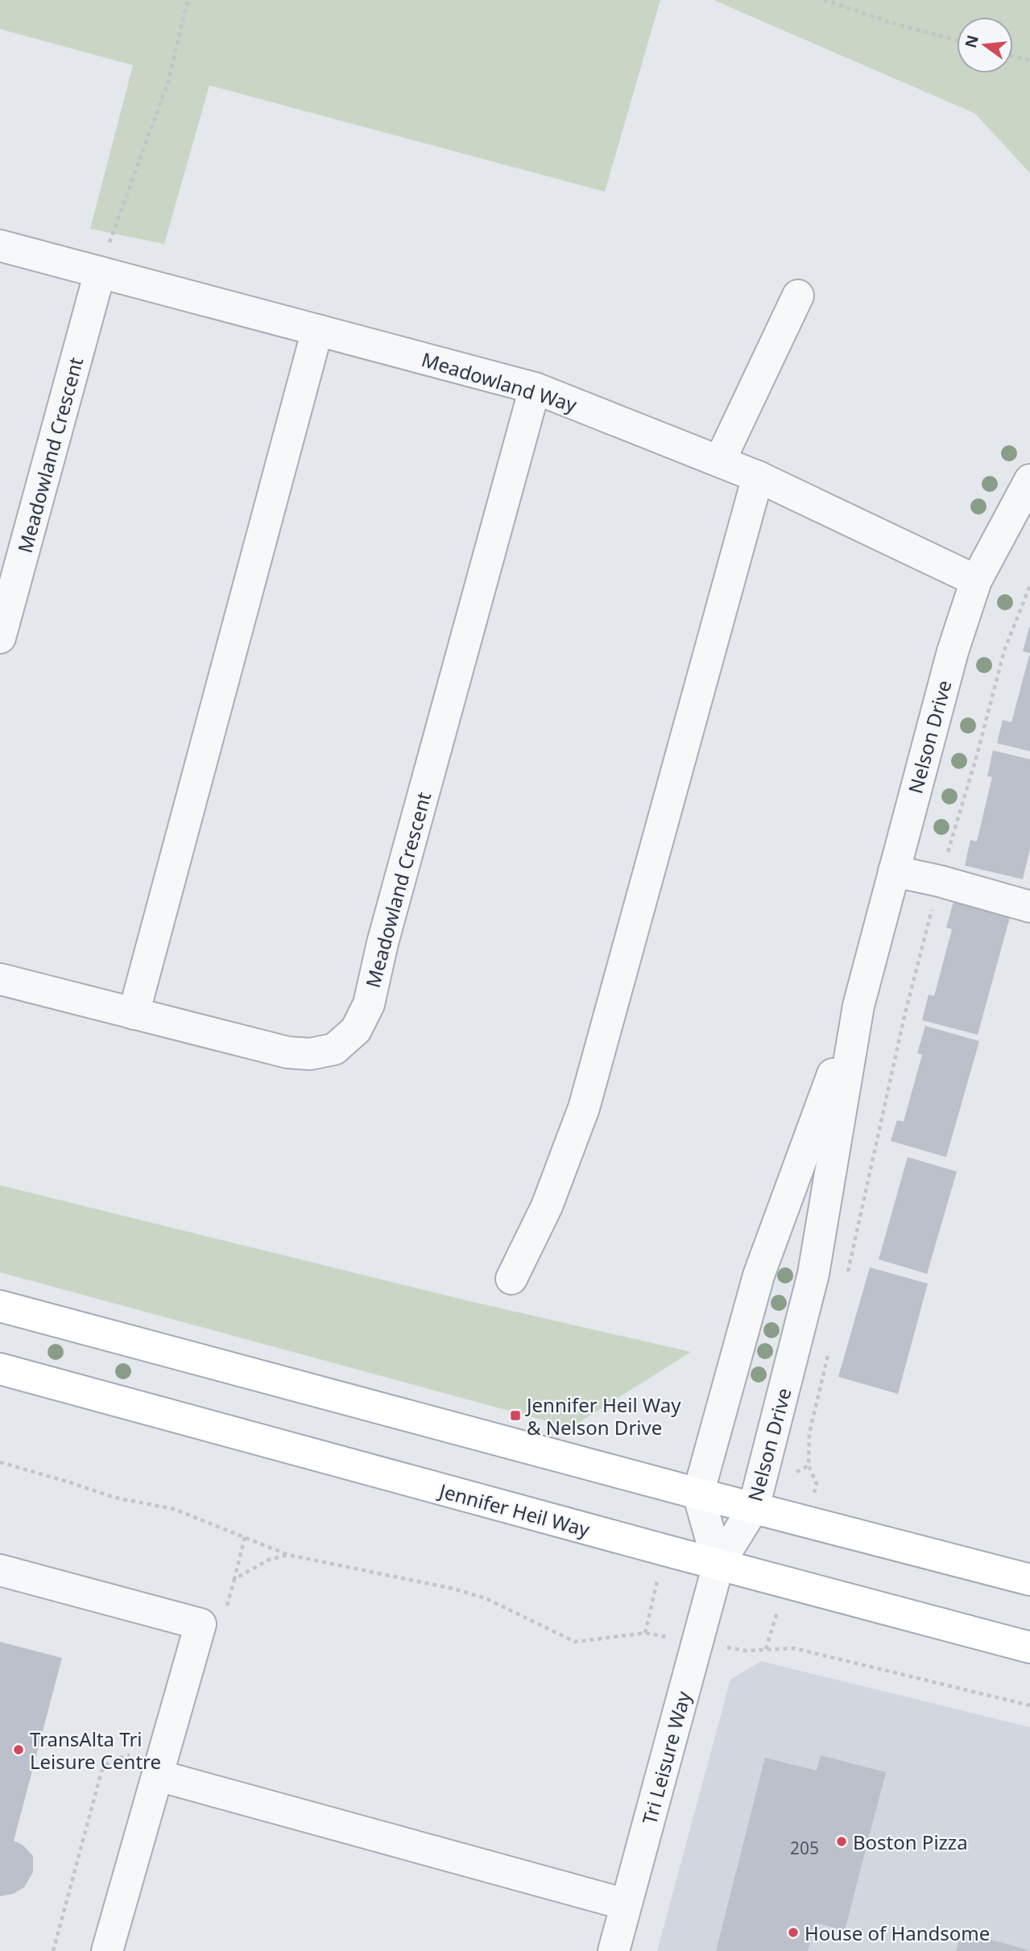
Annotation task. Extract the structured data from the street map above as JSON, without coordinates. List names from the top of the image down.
{
  "streets": {
    "main road": ["Jennifer Heil Way"],
    "street": [
      "Meadowland Way",
      "Meadowland Crescent",
      "Nelson Drive",
      "Tri Leisure Way"
    ]
  },
  "crossings": [
    ["Meadowland Way", "Meadowland Crescent"],
    ["Meadowland Way", "Nelson Drive"],
    ["Nelson Drive", "Jennifer Heil Way"],
    ["Nelson Drive", "Tri Leisure Way"],
    ["Jennifer Heil Way", "Tri Leisure Way"]
  ],
  "places": {
    "transit": ["Jennifer Heil Way & Nelson Drive"],
    "other": ["TransAlta Tri Leisure Centre", "Boston Pizza", "House of Handsome"]
  },
  "house_numbers": ["205"],
  "north": "left"
}
